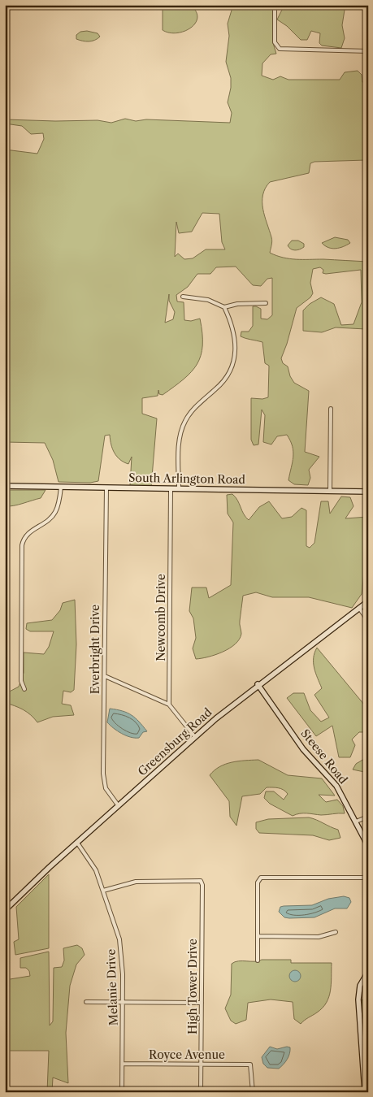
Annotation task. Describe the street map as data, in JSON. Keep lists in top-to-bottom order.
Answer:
{
  "streets": {
    "street": [
      "South Arlington Road",
      "Newcomb Drive",
      "Everbright Drive",
      "Greensburg Road",
      "Steese Road",
      "High Tower Drive",
      "Melanie Drive",
      "Royce Avenue"
    ]
  },
  "crossings": [
    ["South Arlington Road", "Newcomb Drive"],
    ["South Arlington Road", "Everbright Drive"],
    ["Everbright Drive", "Greensburg Road"],
    ["Greensburg Road", "Steese Road"],
    ["Greensburg Road", "Melanie Drive"],
    ["High Tower Drive", "Melanie Drive"],
    ["High Tower Drive", "Royce Avenue"],
    ["Melanie Drive", "Royce Avenue"]
  ]
}
